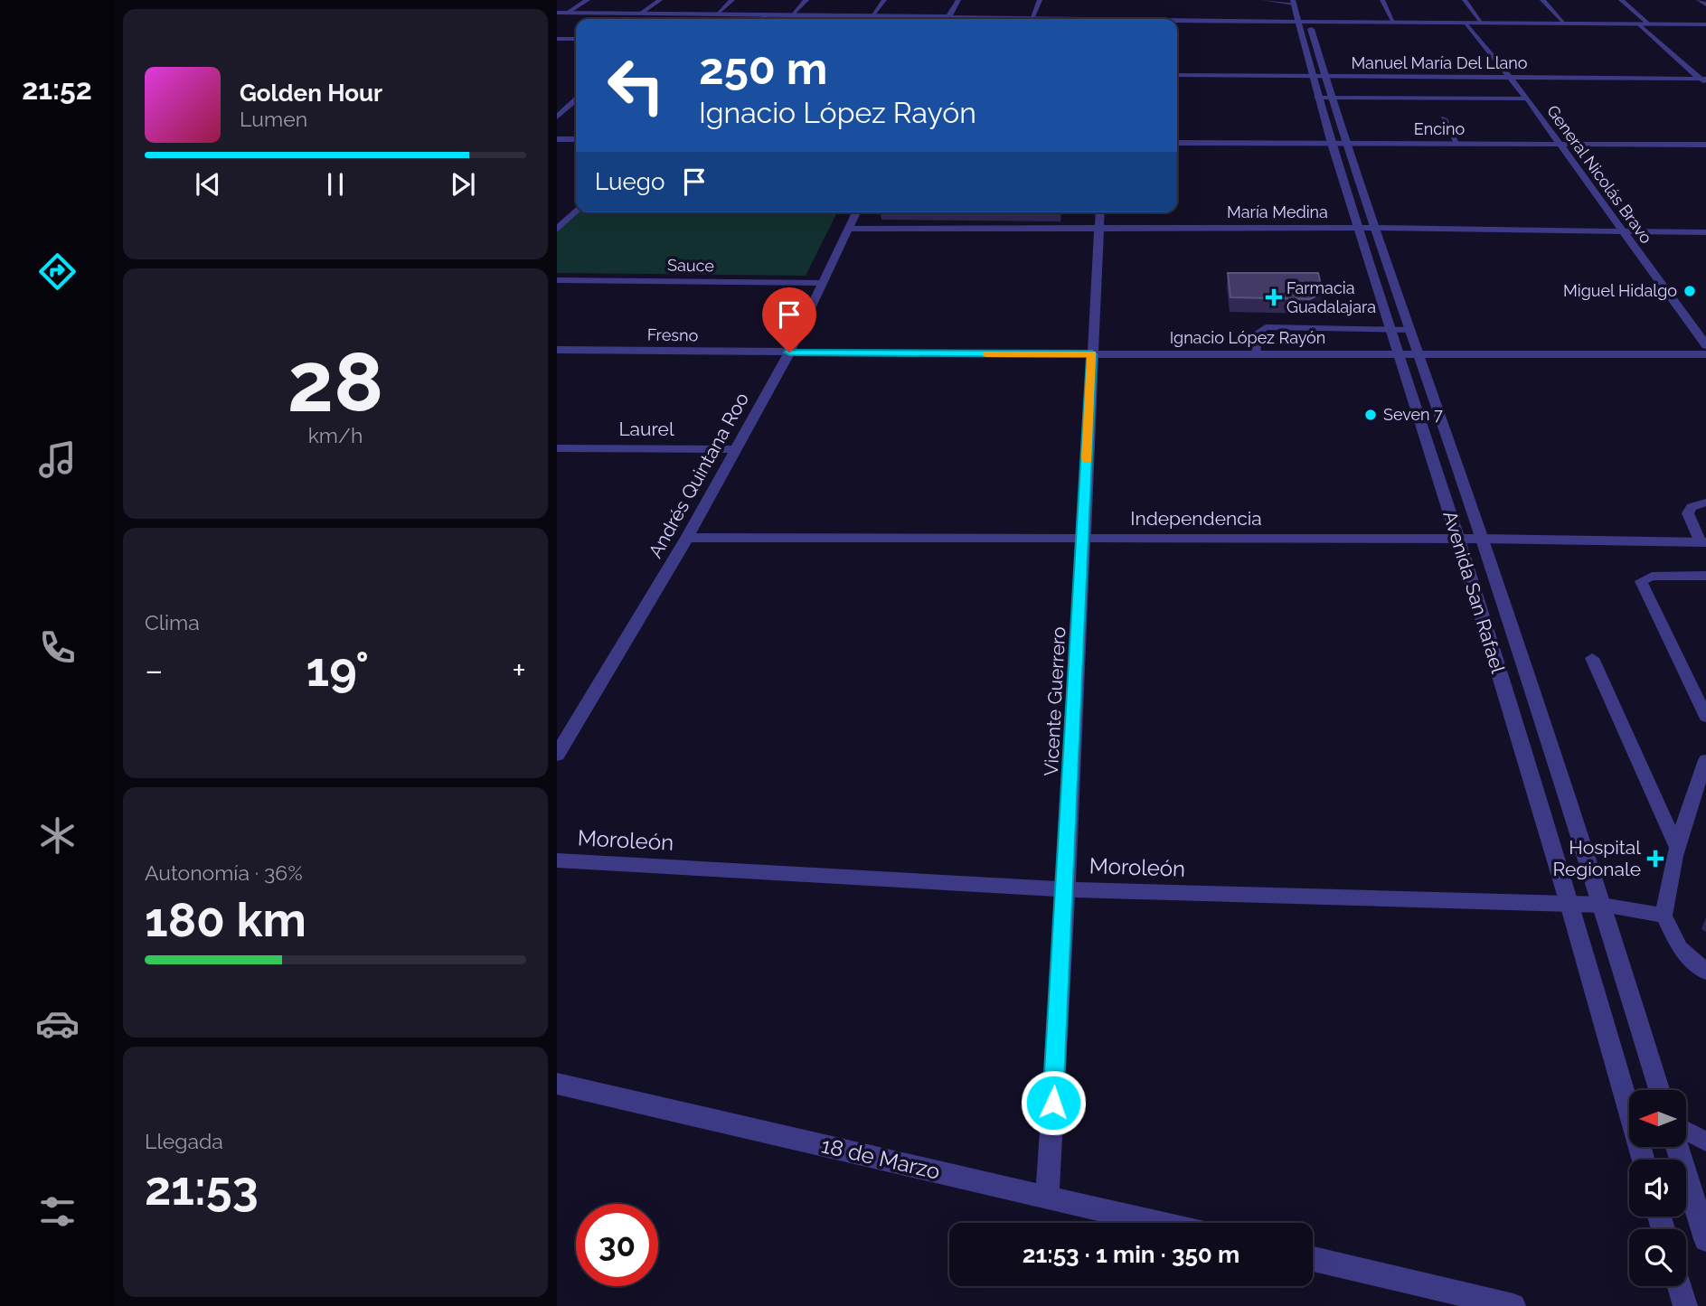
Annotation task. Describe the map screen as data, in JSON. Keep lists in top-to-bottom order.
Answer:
{
  "streets": {
    "street": [
      "Manuel María Del Llano",
      "Encino",
      "General Nicolás Bravo",
      "María Medina",
      "Sauce",
      "Fresno",
      "Ignacio López Rayón",
      "Laurel",
      "Andrés Quintana Roo",
      "Independencia",
      "Avenida San Rafael",
      "Vicente Guerrero",
      "Moroleón",
      "18 de Marzo"
    ]
  },
  "crossings": [
    ["Manuel María Del Llano", "General Nicolás Bravo"],
    ["Manuel María Del Llano", "Avenida San Rafael"],
    ["Encino", "General Nicolás Bravo"],
    ["Encino", "Avenida San Rafael"],
    ["General Nicolás Bravo", "María Medina"],
    ["María Medina", "Andrés Quintana Roo"],
    ["María Medina", "Avenida San Rafael"],
    ["María Medina", "Vicente Guerrero"],
    ["Sauce", "Andrés Quintana Roo"],
    ["Fresno", "Ignacio López Rayón"],
    ["Fresno", "Andrés Quintana Roo"],
    ["Ignacio López Rayón", "Andrés Quintana Roo"],
    ["Ignacio López Rayón", "Avenida San Rafael"],
    ["Ignacio López Rayón", "Vicente Guerrero"],
    ["Laurel", "Andrés Quintana Roo"],
    ["Andrés Quintana Roo", "Independencia"],
    ["Independencia", "Avenida San Rafael"],
    ["Independencia", "Vicente Guerrero"],
    ["Avenida San Rafael", "Moroleón"],
    ["Vicente Guerrero", "Moroleón"],
    ["Vicente Guerrero", "18 de Marzo"]
  ],
  "places": {
    "other": ["Miguel Hidalgo", "Seven 7"],
    "health": ["Farmacia Guadalajara", "Hospital Regionale"]
  },
  "north": "left",
  "page": {
    "tabs": "21:52",
    "turn": ["250 m", "Ignacio López Rayón"],
    "song": ["Golden Hour", "Lumen"],
    "then": "Luego",
    "tile": [
      ["28", "km/h"],
      "Clima",
      ["Autonomía · 36%", "180 km"],
      ["Llegada", "21:53"]
    ],
    "heat": ["−", "19°", "+"],
    "limit": "30",
    "trip": "21:53 · 1 min · 350 m"
  }
}
